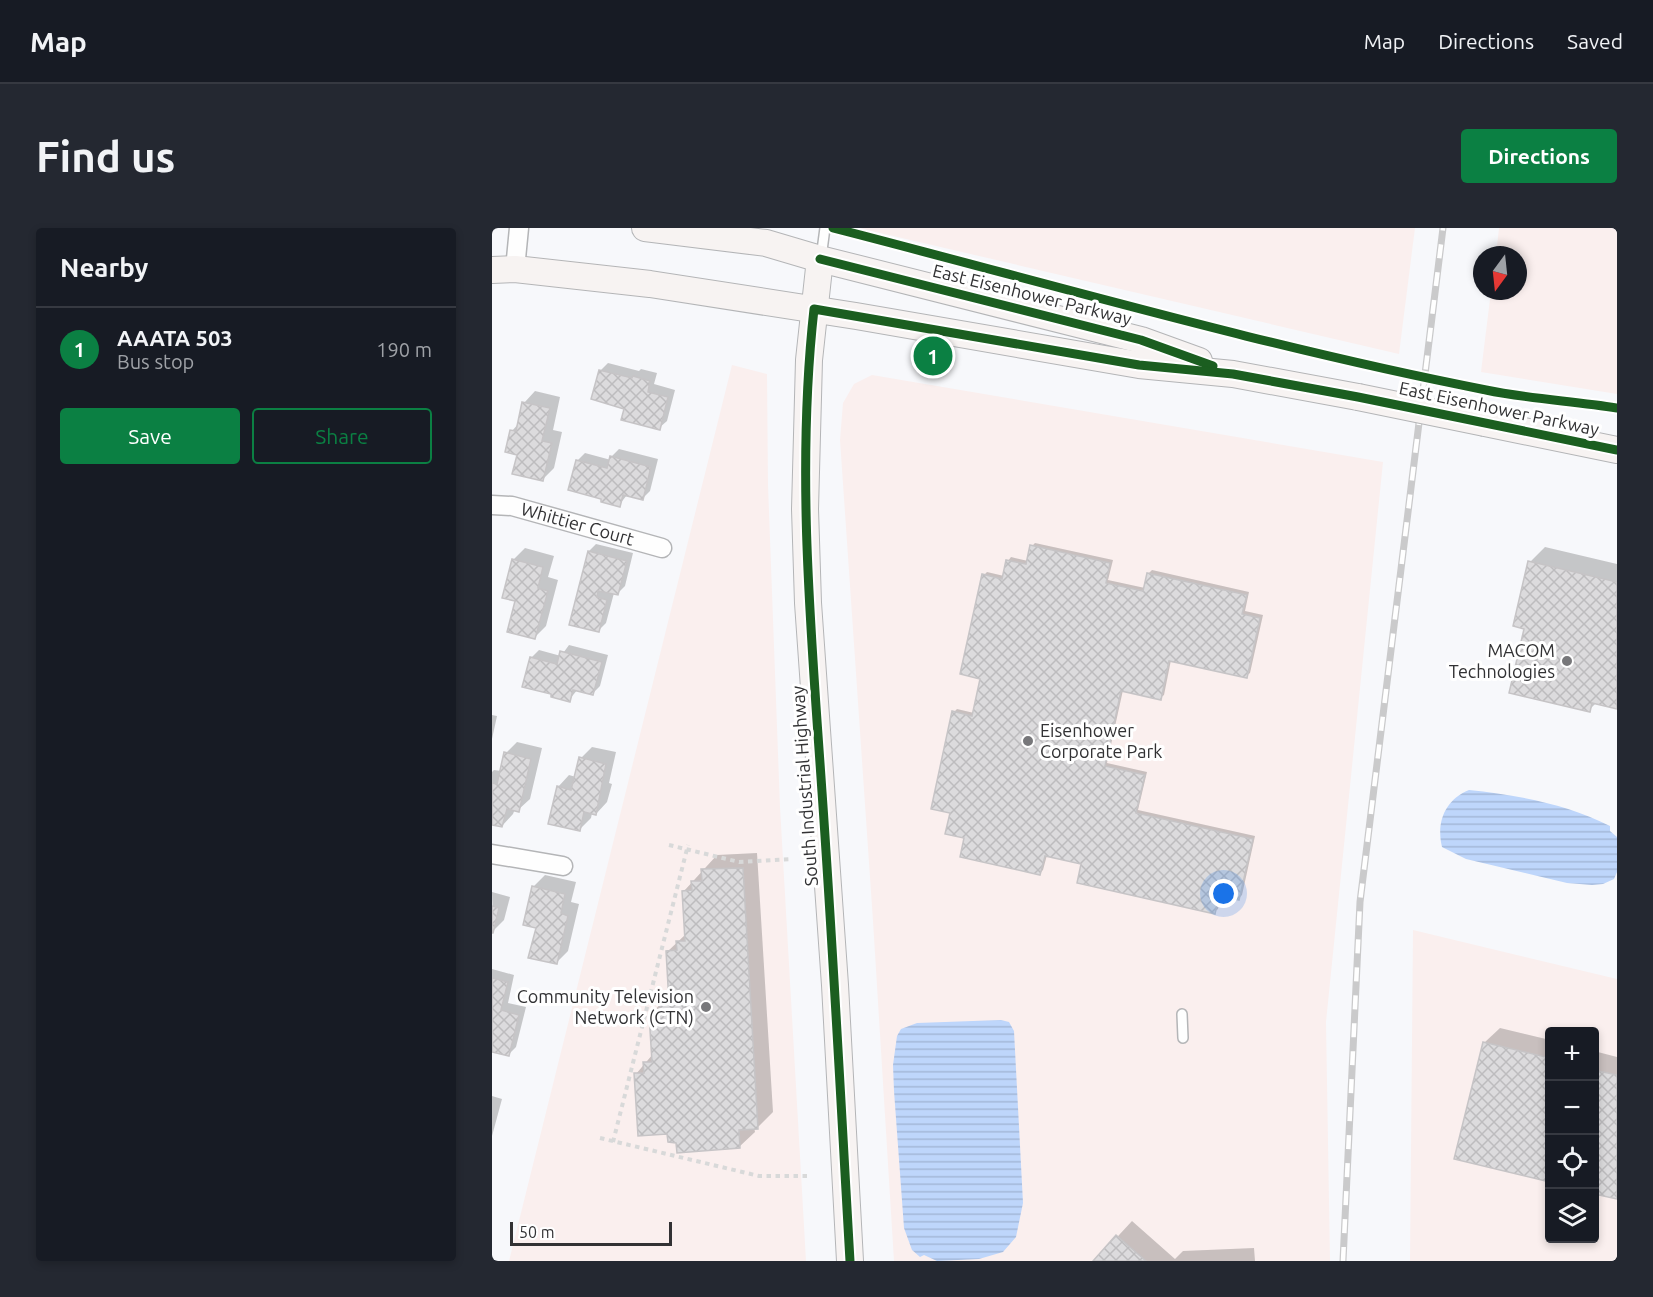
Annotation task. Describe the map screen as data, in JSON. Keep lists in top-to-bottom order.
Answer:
{
  "streets": {
    "main road": ["East Eisenhower Parkway", "South Industrial Highway"],
    "street": ["Whittier Court"]
  },
  "crossings": [
    ["East Eisenhower Parkway", "South Industrial Highway"]
  ],
  "places": ["MACOM Technologies", "Eisenhower Corporate Park", "Community Television Network (CTN)"],
  "scale_bar": "50 m",
  "north": "bottom",
  "page": {
    "header": "Map",
    "nav": ["Map", "Directions", "Saved"],
    "buttons": [
      "Directions",
      ["Save", "Share"]
    ],
    "title": "Find us",
    "heading": "Nearby",
    "list": [
      {
        "mark": "1",
        "name": "AAATA 503",
        "note": "Bus stop",
        "value": "190 m"
      }
    ],
    "pins": "1",
    "map_buttons": ["+", "−"],
    "scale": "50 m"
  }
}
